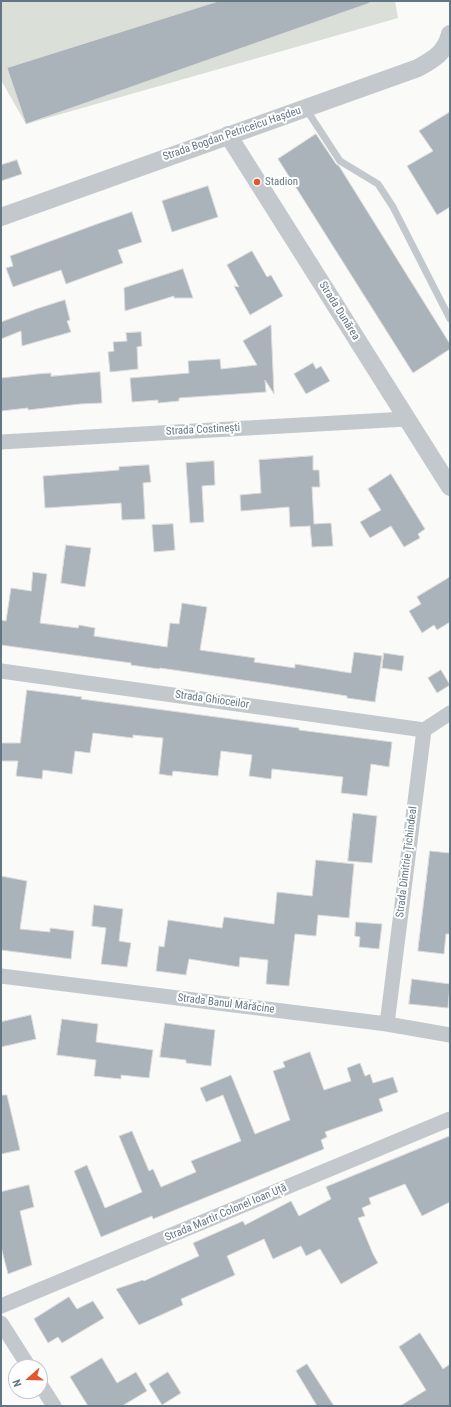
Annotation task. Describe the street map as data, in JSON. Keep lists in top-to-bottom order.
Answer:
{
  "streets": {
    "street": [
      "Strada Bogdan Petriceicu Hașdeu",
      "Strada Dunărea",
      "Strada Costinești",
      "Strada Ghioceilor",
      "Strada Dimitrie Țichindeal",
      "Strada Banul Mărăcine",
      "Strada Martir Colonel Ioan Uță"
    ]
  },
  "crossings": [
    ["Strada Bogdan Petriceicu Hașdeu", "Strada Dunărea"],
    ["Strada Dunărea", "Strada Costinești"],
    ["Strada Ghioceilor", "Strada Dimitrie Țichindeal"],
    ["Strada Dimitrie Țichindeal", "Strada Banul Mărăcine"]
  ],
  "places": ["Stadion"],
  "north": "left"
}
